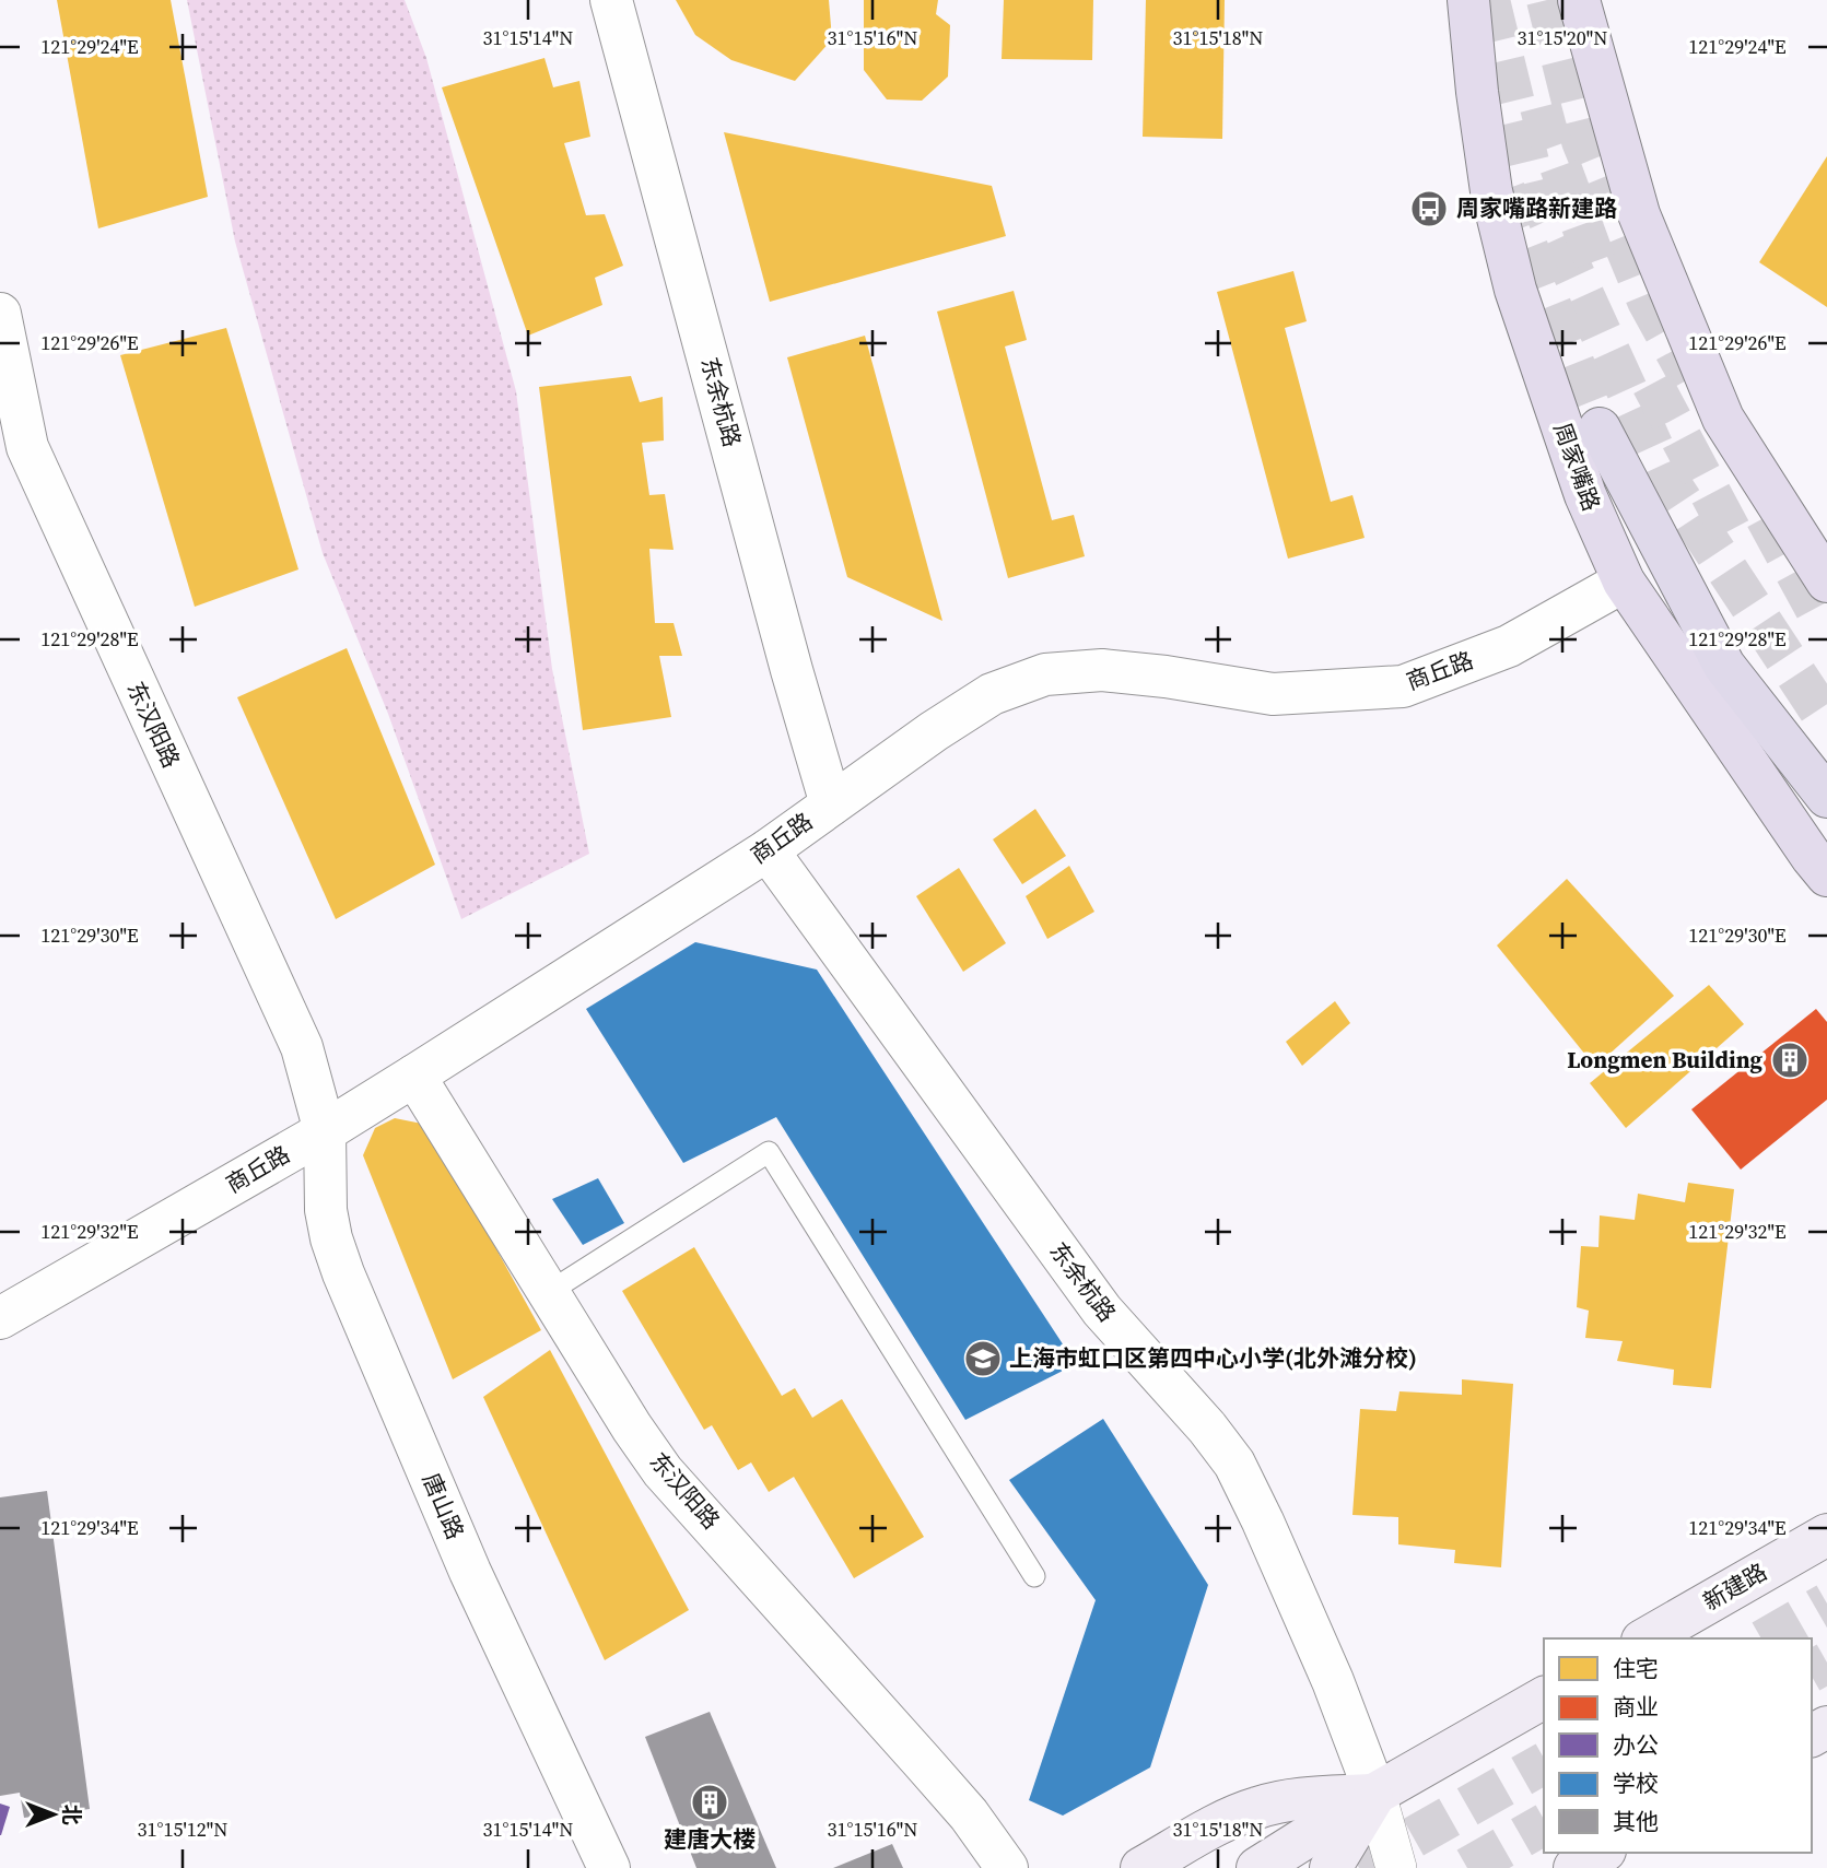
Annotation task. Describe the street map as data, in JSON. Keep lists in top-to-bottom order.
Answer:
{
  "streets": {
    "main road": ["周家嘴路", "新建路"],
    "street": [
      "东余杭路",
      "商丘路",
      "东汉阳路",
      "唐山路"
    ]
  },
  "crossings": [
    ["东余杭路", "商丘路"],
    ["周家嘴路", "商丘路"],
    ["商丘路", "东汉阳路"],
    ["商丘路", "唐山路"],
    ["东汉阳路", "唐山路"]
  ],
  "places": {
    "bus stop": ["周家嘴路新建路"],
    "building": ["Longmen Building", "建唐大楼"],
    "school or university": ["上海市虹口区第四中心小学(北外滩分校)"]
  },
  "legend": [
    "住宅",
    "商业",
    "办公",
    "学校",
    "其他"
  ],
  "north": "right",
  "coordinates": [
    "31°15'14\"N",
    "31°15'16\"N",
    "31°15'18\"N",
    "31°15'20\"N",
    "121°29'24\"E",
    "121°29'26\"E",
    "121°29'28\"E",
    "121°29'30\"E",
    "121°29'32\"E",
    "121°29'34\"E",
    "31°15'12\"N"
  ]
}
